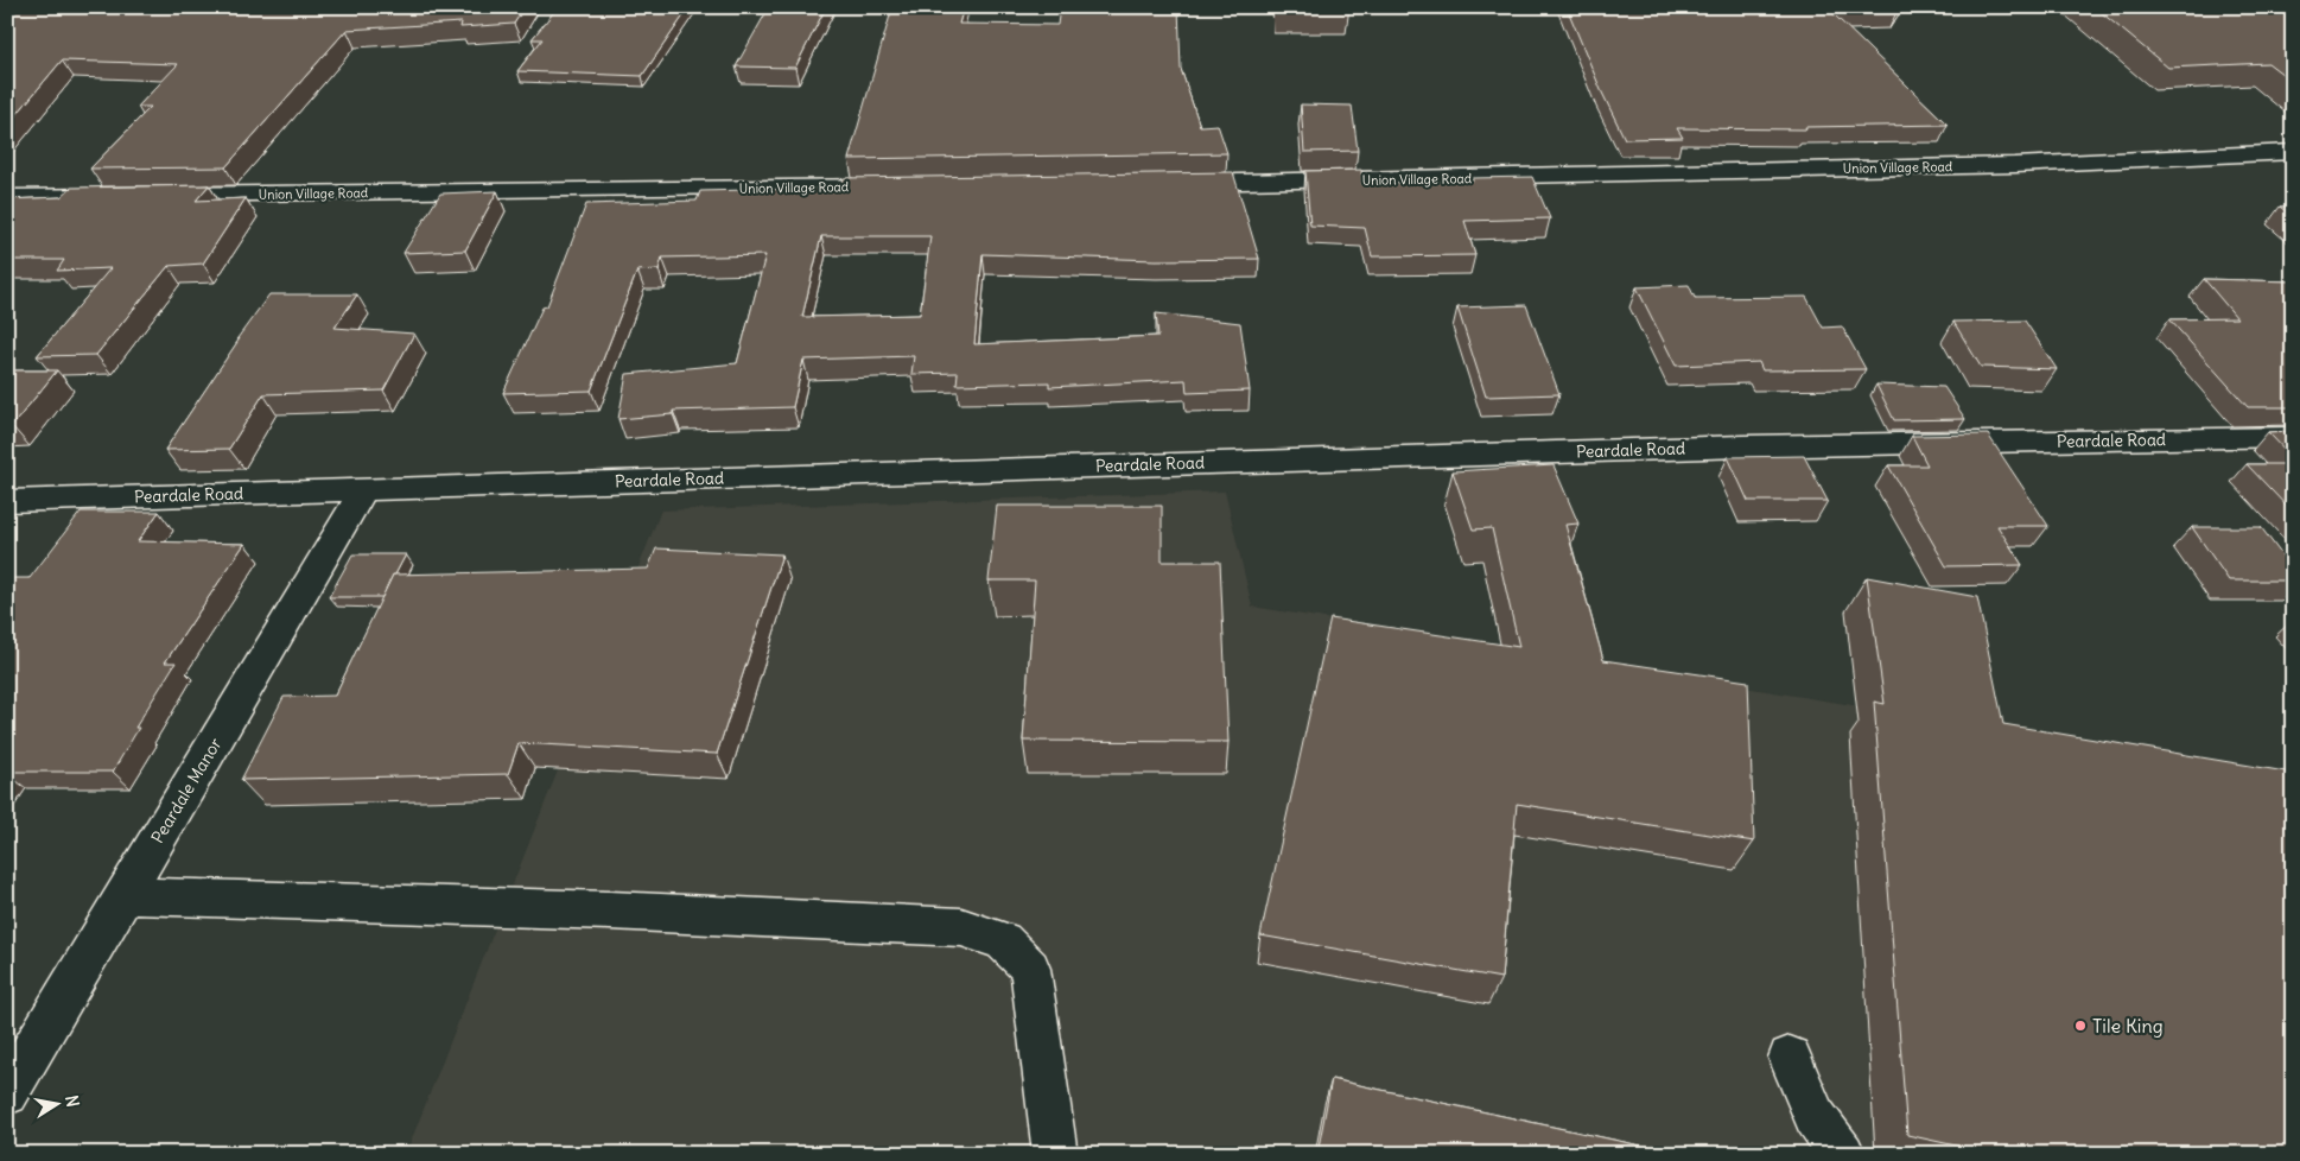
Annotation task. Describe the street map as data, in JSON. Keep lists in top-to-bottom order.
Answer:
{
  "streets": {
    "street": ["Union Village Road", "Peardale Road", "Peardale Manor"]
  },
  "crossings": [
    ["Peardale Road", "Peardale Manor"]
  ],
  "places": ["Tile King"],
  "north": "right"
}
